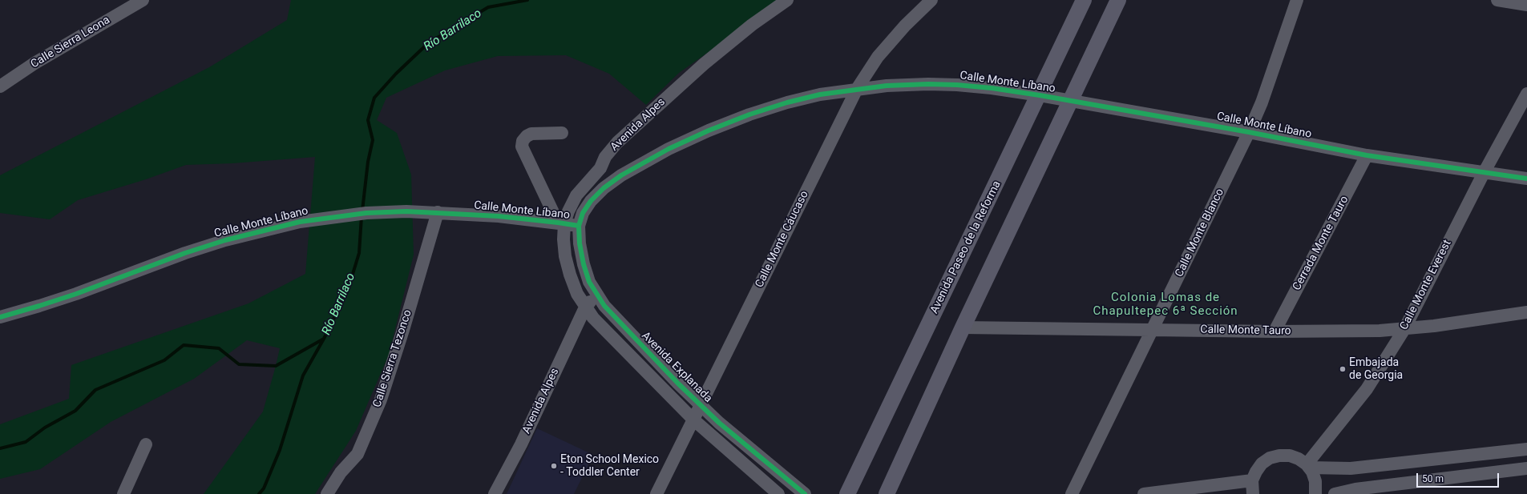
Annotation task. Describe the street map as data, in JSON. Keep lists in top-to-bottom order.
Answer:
{
  "streets": {
    "main road": ["Avenida Paseo de la Reforma"],
    "street": [
      "Calle Sierra Leona",
      "Calle Monte Líbano",
      "Avenida Alpes",
      "Calle Monte Blanco",
      "Calle Monte Cáucaso",
      "Cerrada Monte Tauro",
      "Calle Monte Everest",
      "Calle Monte Tauro",
      "Calle Sierra Tezonco",
      "Avenida Explanada"
    ]
  },
  "crossings": [
    ["Calle Monte Líbano", "Avenida Alpes"],
    ["Calle Monte Líbano", "Calle Monte Blanco"],
    ["Calle Monte Líbano", "Calle Monte Cáucaso"],
    ["Calle Monte Líbano", "Cerrada Monte Tauro"],
    ["Calle Monte Líbano", "Avenida Paseo de la Reforma"],
    ["Calle Monte Líbano", "Calle Monte Everest"],
    ["Calle Monte Líbano", "Calle Sierra Tezonco"],
    ["Calle Monte Líbano", "Avenida Explanada"],
    ["Avenida Alpes", "Avenida Explanada"],
    ["Calle Monte Blanco", "Calle Monte Tauro"],
    ["Calle Monte Cáucaso", "Avenida Explanada"],
    ["Cerrada Monte Tauro", "Calle Monte Tauro"],
    ["Calle Monte Everest", "Calle Monte Tauro"]
  ],
  "districts": ["Colonia Lomas de Chapultepec 6ª Sección"],
  "water": ["Río Barrilaco"],
  "places": ["Embajada de Georgia", "Eton School Mexico - Toddler Center"],
  "scale_bar": "50 m"
}
